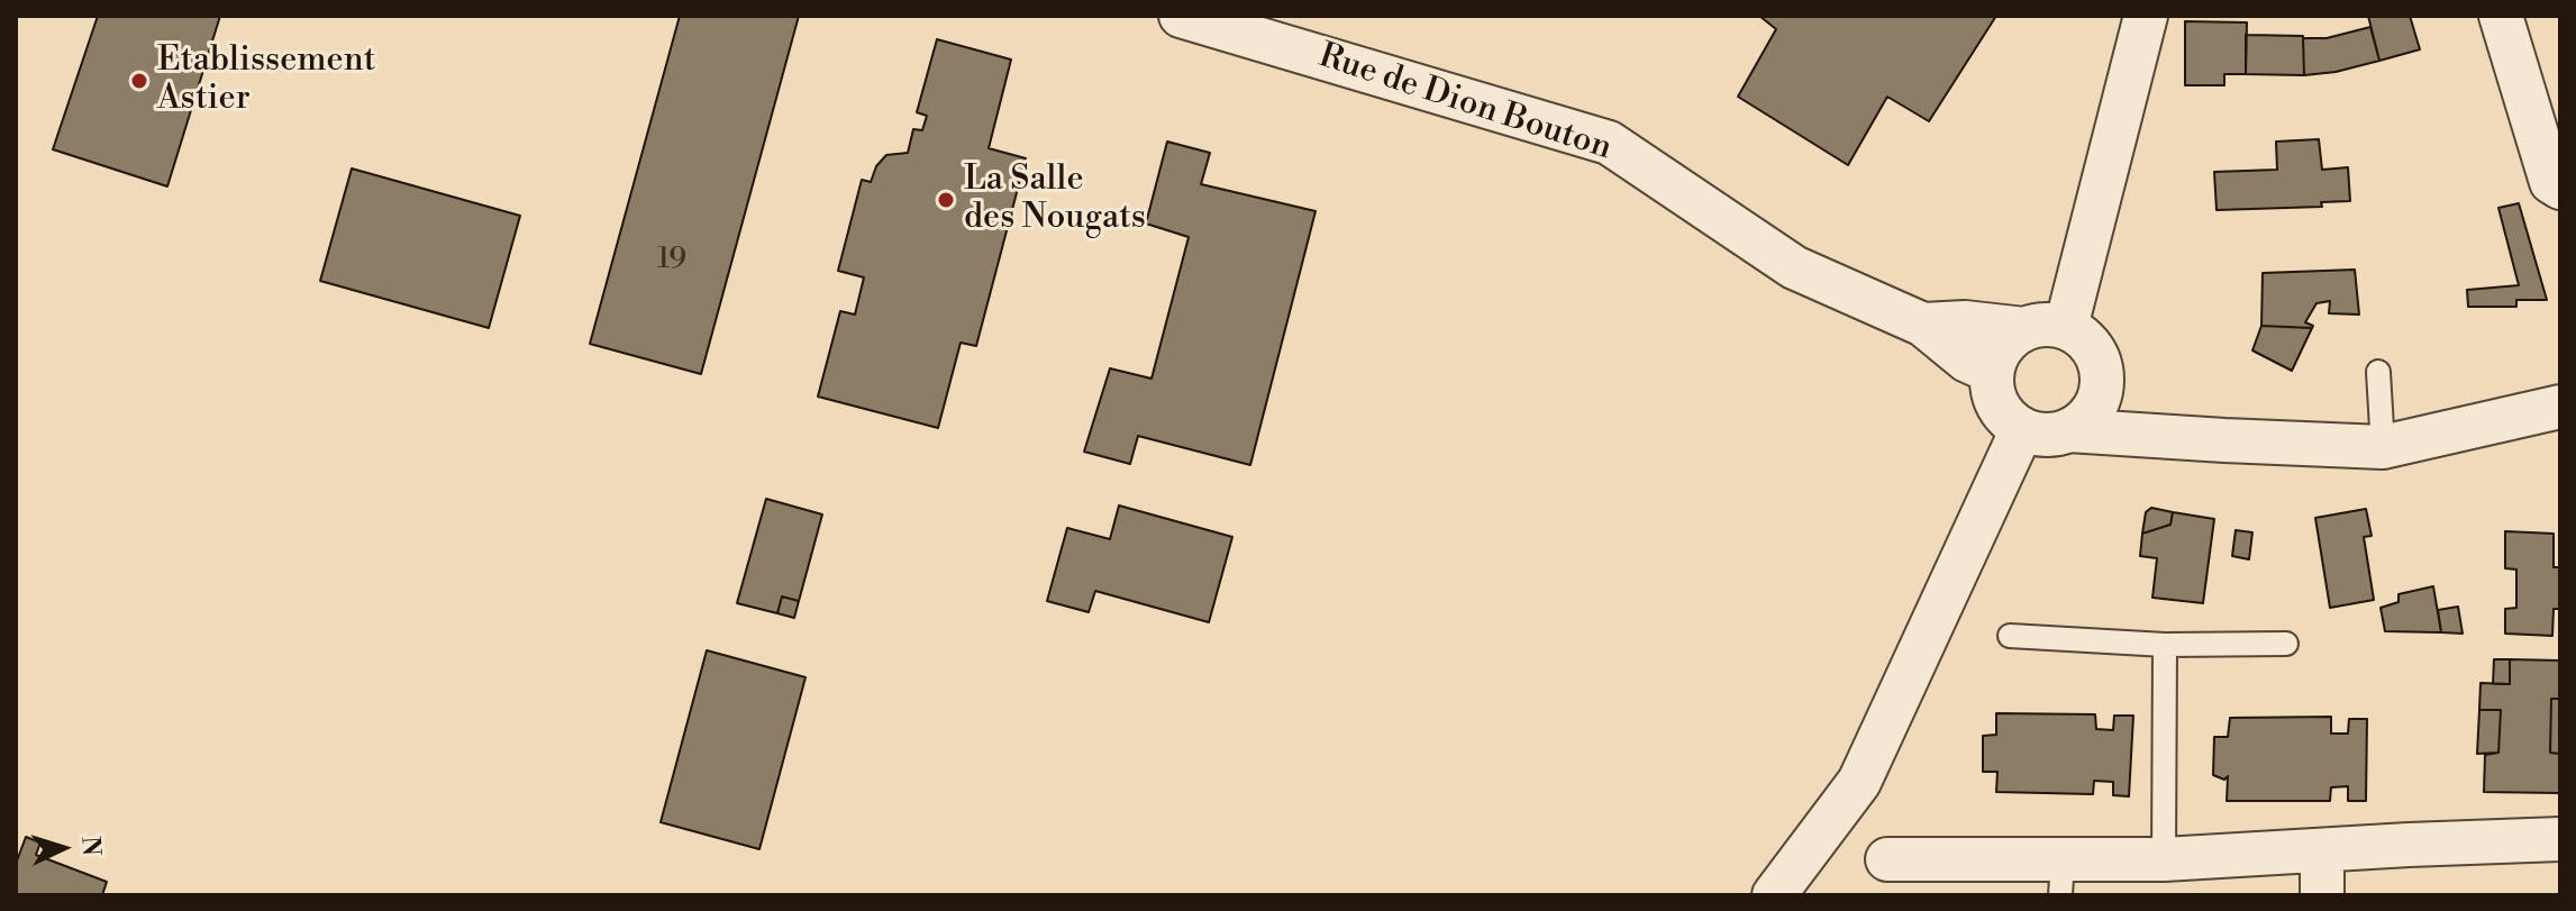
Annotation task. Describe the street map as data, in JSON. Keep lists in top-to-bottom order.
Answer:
{
  "streets": {
    "street": ["Rue de Dion Bouton"]
  },
  "places": ["Etablissement Astier", "La Salle des Nougats"],
  "house_numbers": ["19"],
  "north": "right"
}
